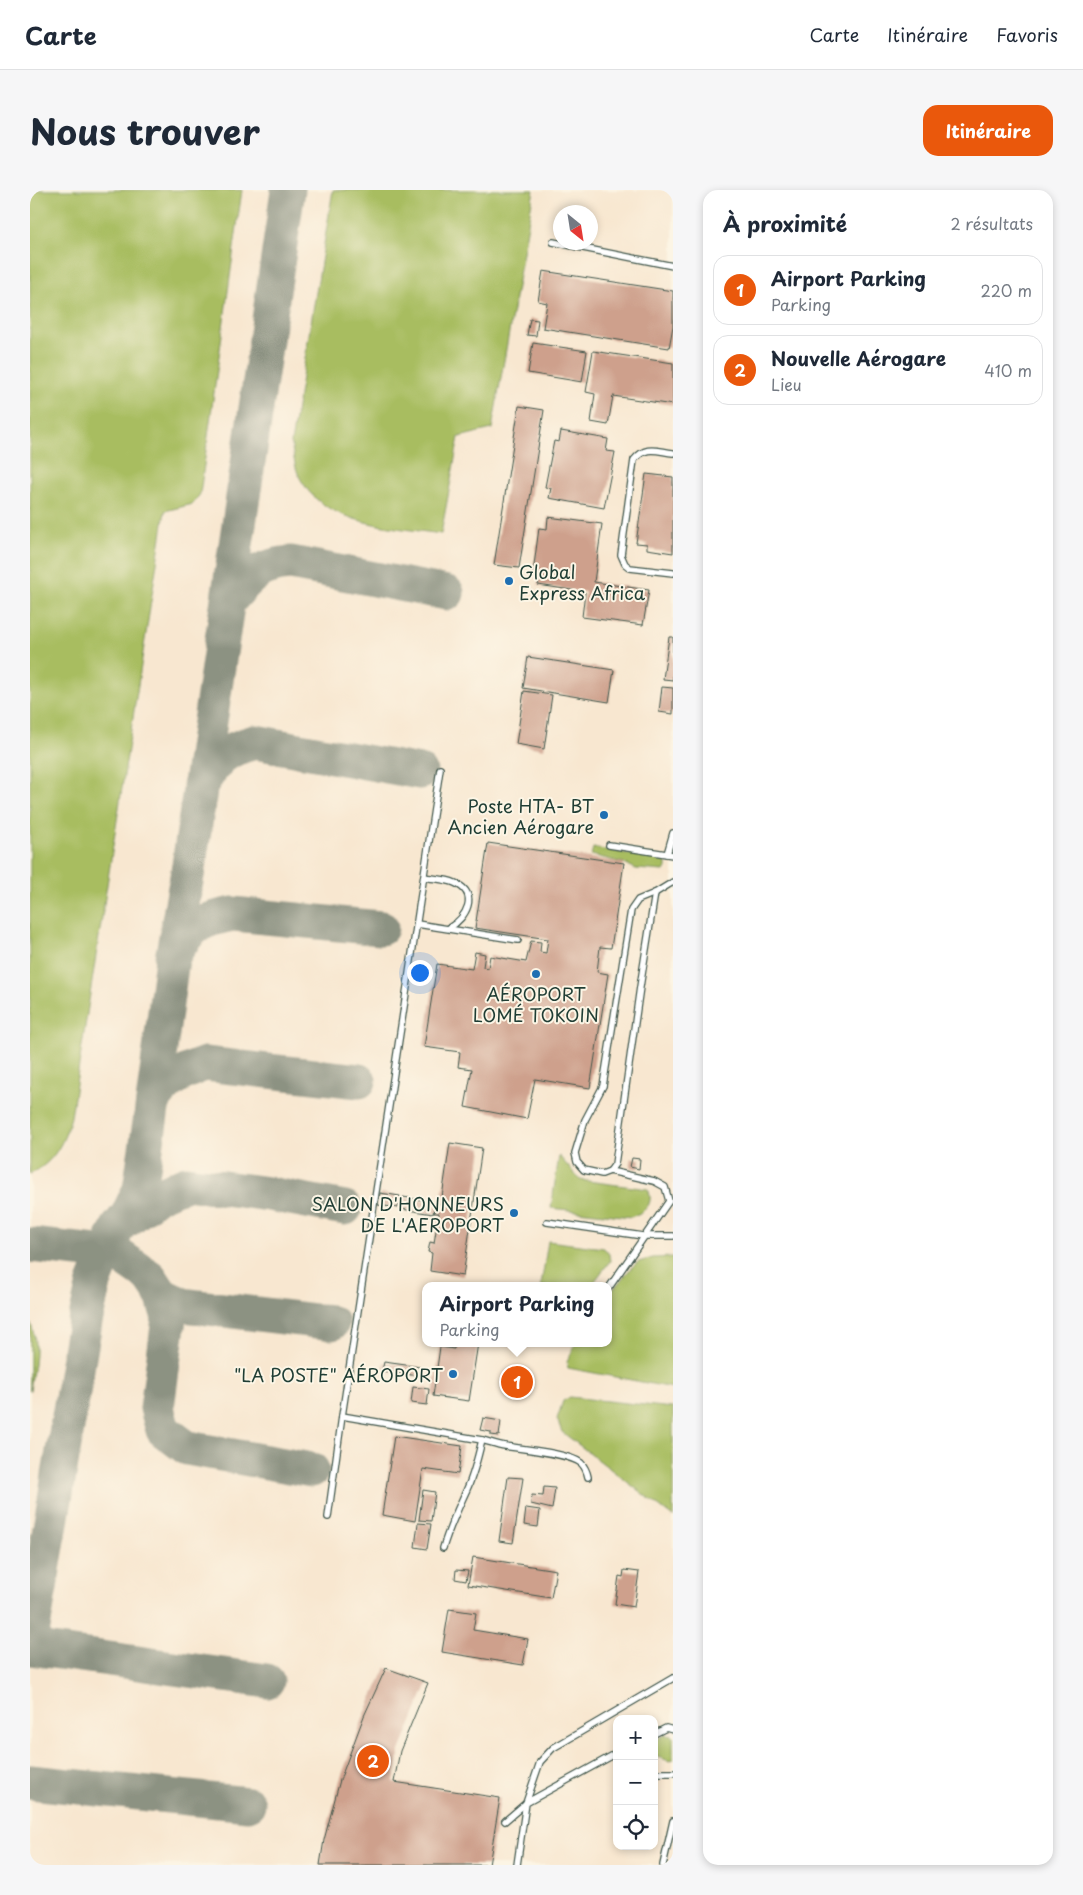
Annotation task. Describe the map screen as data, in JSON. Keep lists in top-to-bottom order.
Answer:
{
  "places": [
    "Global Express Africa",
    "Poste HTA- BT Ancien Aérogare",
    "AÉROPORT LOMÉ TOKOIN",
    "SALON D'HONNEURS DE L'AEROPORT",
    "\"LA POSTE\" AÉROPORT"
  ],
  "north": "bottom right",
  "page": {
    "header": "Carte",
    "nav": ["Carte", "Itinéraire", "Favoris"],
    "title": "Nous trouver",
    "buttons": "Itinéraire",
    "heading": ["À proximité", "2 résultats"],
    "list": [
      {
        "mark": "1",
        "name": "Airport Parking",
        "note": "Parking",
        "value": "220 m"
      },
      {
        "mark": "2",
        "name": "Nouvelle Aérogare",
        "note": "Lieu",
        "value": "410 m"
      }
    ],
    "popup": ["Airport Parking", "Parking"],
    "pins": ["1", "2"],
    "map_buttons": ["+", "−"]
  }
}
